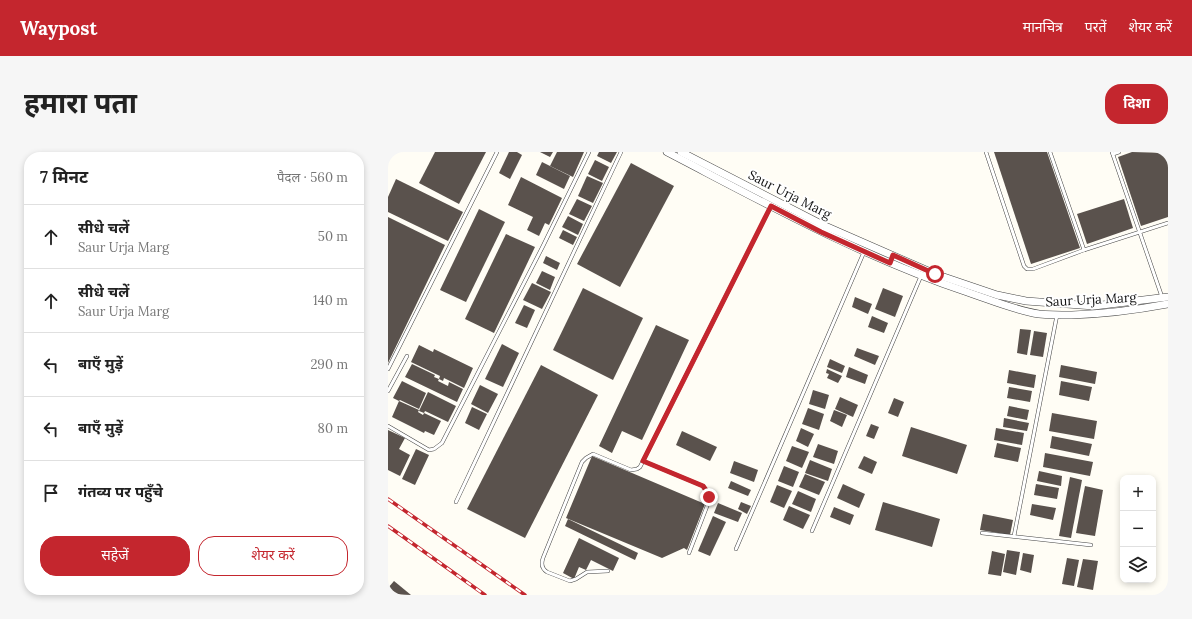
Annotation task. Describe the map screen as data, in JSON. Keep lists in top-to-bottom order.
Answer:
{
  "streets": {
    "street": ["Saur Urja Marg"]
  },
  "page": {
    "header": "Waypost",
    "nav": ["मानचित्र", "परतें", "शेयर करें"],
    "buttons": [
      "दिशा",
      ["सहेजें", "शेयर करें"]
    ],
    "title": "हमारा पता",
    "heading": ["7 मिनट", "पैदल · 560 m"],
    "list": [
      ["सीधे चलें", "Saur Urja Marg", "50 m"],
      ["सीधे चलें", "Saur Urja Marg", "140 m"],
      ["बाएँ मुड़ें", "290 m"],
      ["बाएँ मुड़ें", "80 m"],
      "गंतव्य पर पहुँचे"
    ],
    "map_buttons": ["+", "−"]
  }
}
